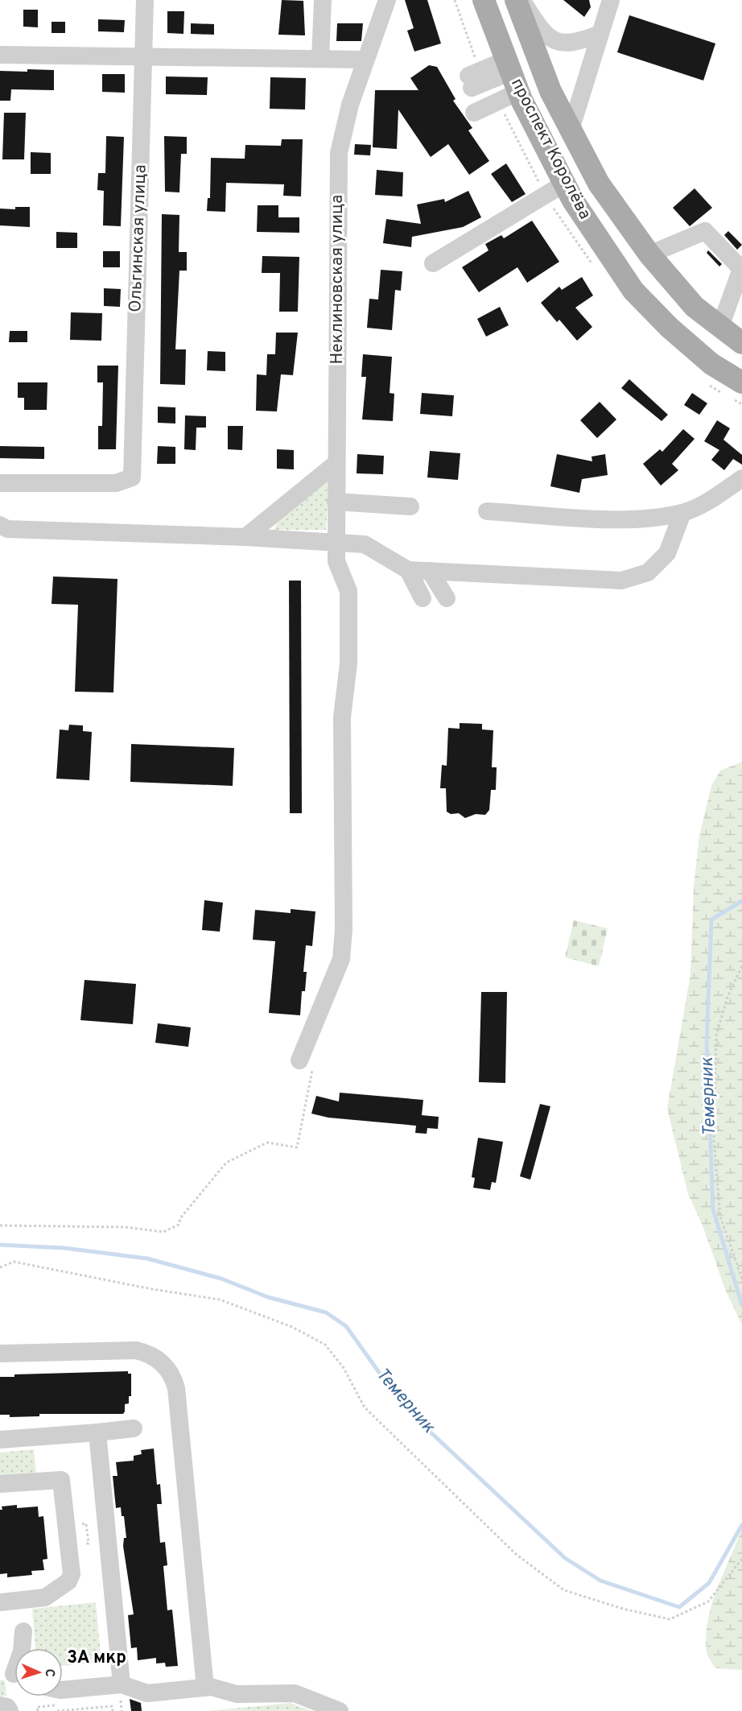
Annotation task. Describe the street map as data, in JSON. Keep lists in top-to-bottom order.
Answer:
{
  "streets": {
    "main road": ["проспект Королёва"],
    "street": ["Ольгинская улица", "Неклиновская улица"]
  },
  "districts": ["3А мкр"],
  "water": ["Темерник"],
  "north": "right"
}
